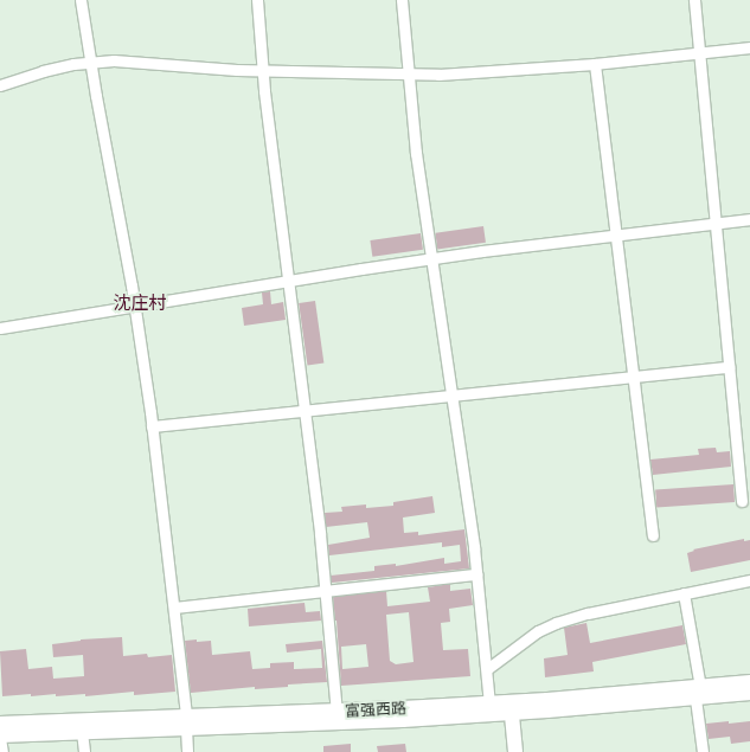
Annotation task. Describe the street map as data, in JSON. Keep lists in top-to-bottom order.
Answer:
{
  "streets": {
    "main road": ["富强西路"]
  },
  "districts": ["沈庄村"]
}
